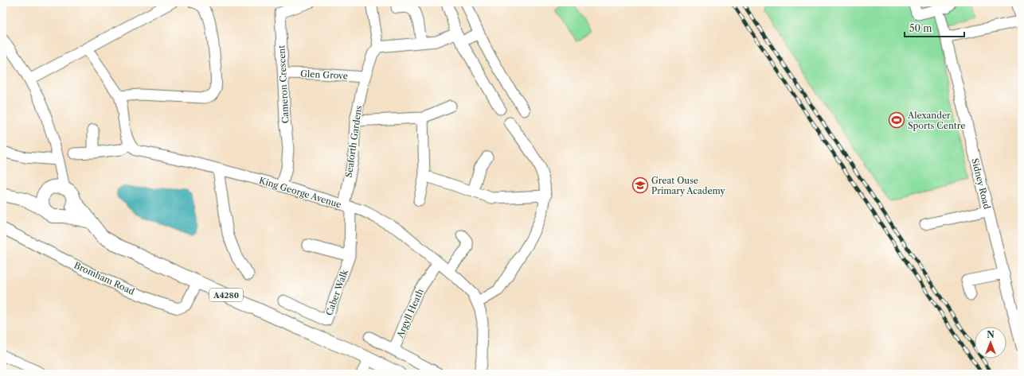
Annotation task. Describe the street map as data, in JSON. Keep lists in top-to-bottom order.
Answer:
{
  "streets": {
    "main road": ["A4280"],
    "street": [
      "Glen Grove",
      "Cameron Crescent",
      "Seaforth Gardens",
      "Sidney Road",
      "King George Avenue",
      "Bromham Road",
      "Caber Walk",
      "Argyll Heath"
    ]
  },
  "crossings": [
    ["Glen Grove", "Cameron Crescent"],
    ["Glen Grove", "Seaforth Gardens"],
    ["Cameron Crescent", "King George Avenue"],
    ["Seaforth Gardens", "King George Avenue"],
    ["Seaforth Gardens", "Caber Walk"],
    ["King George Avenue", "Caber Walk"],
    ["King George Avenue", "Argyll Heath"],
    ["Bromham Road", "A4280"]
  ],
  "places": {
    "sports": ["Alexander Sports Centre"],
    "school or university": ["Great Ouse Primary Academy"]
  },
  "scale_bar": "50 m",
  "north": "top"
}
